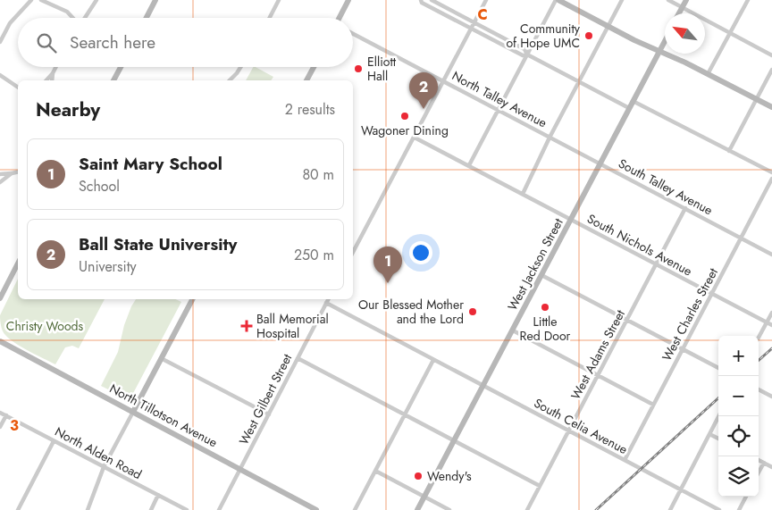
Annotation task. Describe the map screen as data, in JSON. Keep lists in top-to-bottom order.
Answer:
{
  "streets": {
    "main road": ["West Jackson Street", "North Tillotson Avenue"],
    "street": [
      "North Talley Avenue",
      "South Talley Avenue",
      "South Nichols Avenue",
      "West Charles Street",
      "West Adams Street",
      "West Gilbert Street",
      "South Celia Avenue",
      "North Alden Road"
    ]
  },
  "crossings": [
    ["North Talley Avenue", "South Talley Avenue"],
    ["South Talley Avenue", "West Jackson Street"],
    ["South Talley Avenue", "West Charles Street"],
    ["South Talley Avenue", "West Adams Street"],
    ["South Nichols Avenue", "West Jackson Street"],
    ["South Nichols Avenue", "West Charles Street"],
    ["South Nichols Avenue", "West Adams Street"],
    ["West Jackson Street", "South Celia Avenue"],
    ["West Charles Street", "South Celia Avenue"],
    ["West Adams Street", "South Celia Avenue"],
    ["West Gilbert Street", "North Tillotson Avenue"],
    ["West Gilbert Street", "South Celia Avenue"]
  ],
  "parks": ["Christy Woods"],
  "places": {
    "other": [
      "Community of Hope UMC",
      "Elliott Hall",
      "Wagoner Dining",
      "Little Red Door",
      "Our Blessed Mother and the Lord",
      "Wendy's"
    ],
    "health": ["Ball Memorial Hospital"]
  },
  "north": "top left",
  "page": {
    "search": "Search here",
    "pins": ["2", "1"],
    "heading": ["Nearby", "2 results"],
    "list": [
      {
        "mark": "1",
        "name": "Saint Mary School",
        "note": "School",
        "value": "80 m"
      },
      {
        "mark": "2",
        "name": "Ball State University",
        "note": "University",
        "value": "250 m"
      }
    ],
    "map_buttons": ["+", "−"]
  },
  "grid": {
    "columns": ["C"],
    "rows": ["3"]
  }
}
